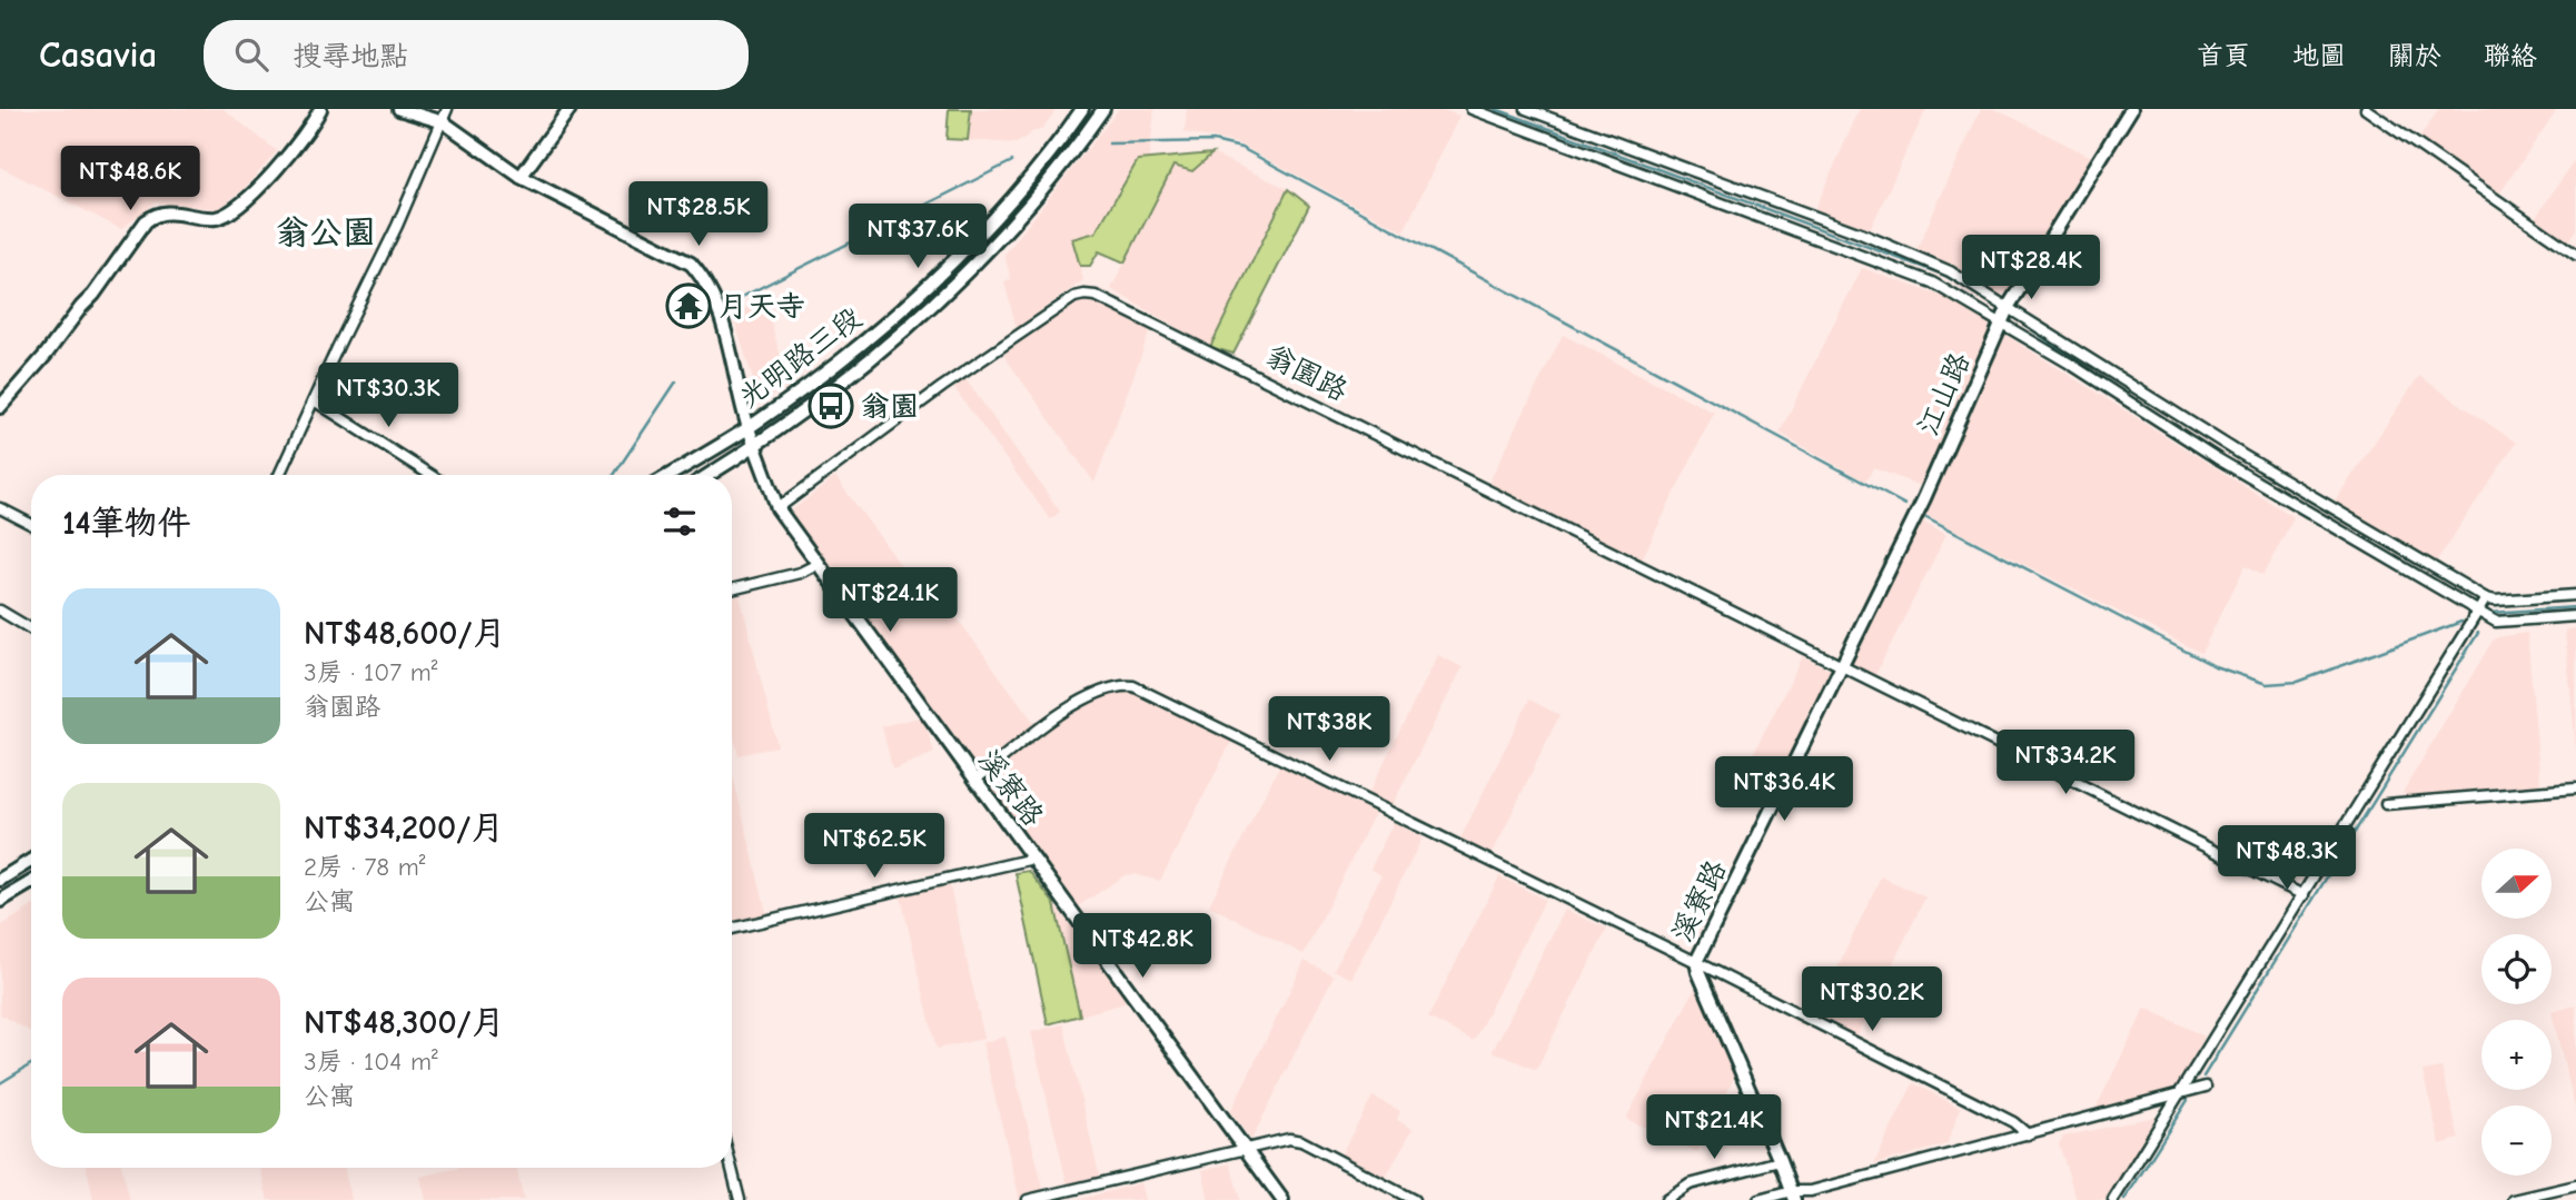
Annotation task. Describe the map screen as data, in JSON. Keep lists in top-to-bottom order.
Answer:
{
  "streets": {
    "street": [
      "光明路三段",
      "翁園路",
      "江山路",
      "溪寮路"
    ]
  },
  "crossings": [
    ["光明路三段", "溪寮路"],
    ["翁園路", "江山路"],
    ["翁園路", "溪寮路"],
    ["江山路", "溪寮路"]
  ],
  "districts": ["翁公園"],
  "places": {
    "temple": ["月天寺"],
    "bus stop": ["翁園"]
  },
  "north": "right",
  "page": {
    "header": "Casavia",
    "search": "搜尋地點",
    "nav": [
      "首頁",
      "地圖",
      "關於",
      "聯絡"
    ],
    "price": [
      "NT$48.6K",
      "NT$28.5K",
      "NT$37.6K",
      "NT$28.4K",
      "NT$30.3K",
      "NT$24.1K",
      "NT$38K",
      "NT$34.2K",
      "NT$36.4K",
      "NT$62.5K",
      "NT$48.3K",
      "NT$42.8K",
      "NT$30.2K",
      "NT$21.4K"
    ],
    "heading": "14筆物件",
    "list": [
      {
        "name": "NT$48,600/月",
        "note": "3房 · 107 m² · 翁園路"
      },
      {
        "name": "NT$34,200/月",
        "note": "2房 · 78 m² · 公寓"
      },
      {
        "name": "NT$48,300/月",
        "note": "3房 · 104 m² · 公寓"
      }
    ],
    "map_buttons": ["+", "−"]
  }
}
